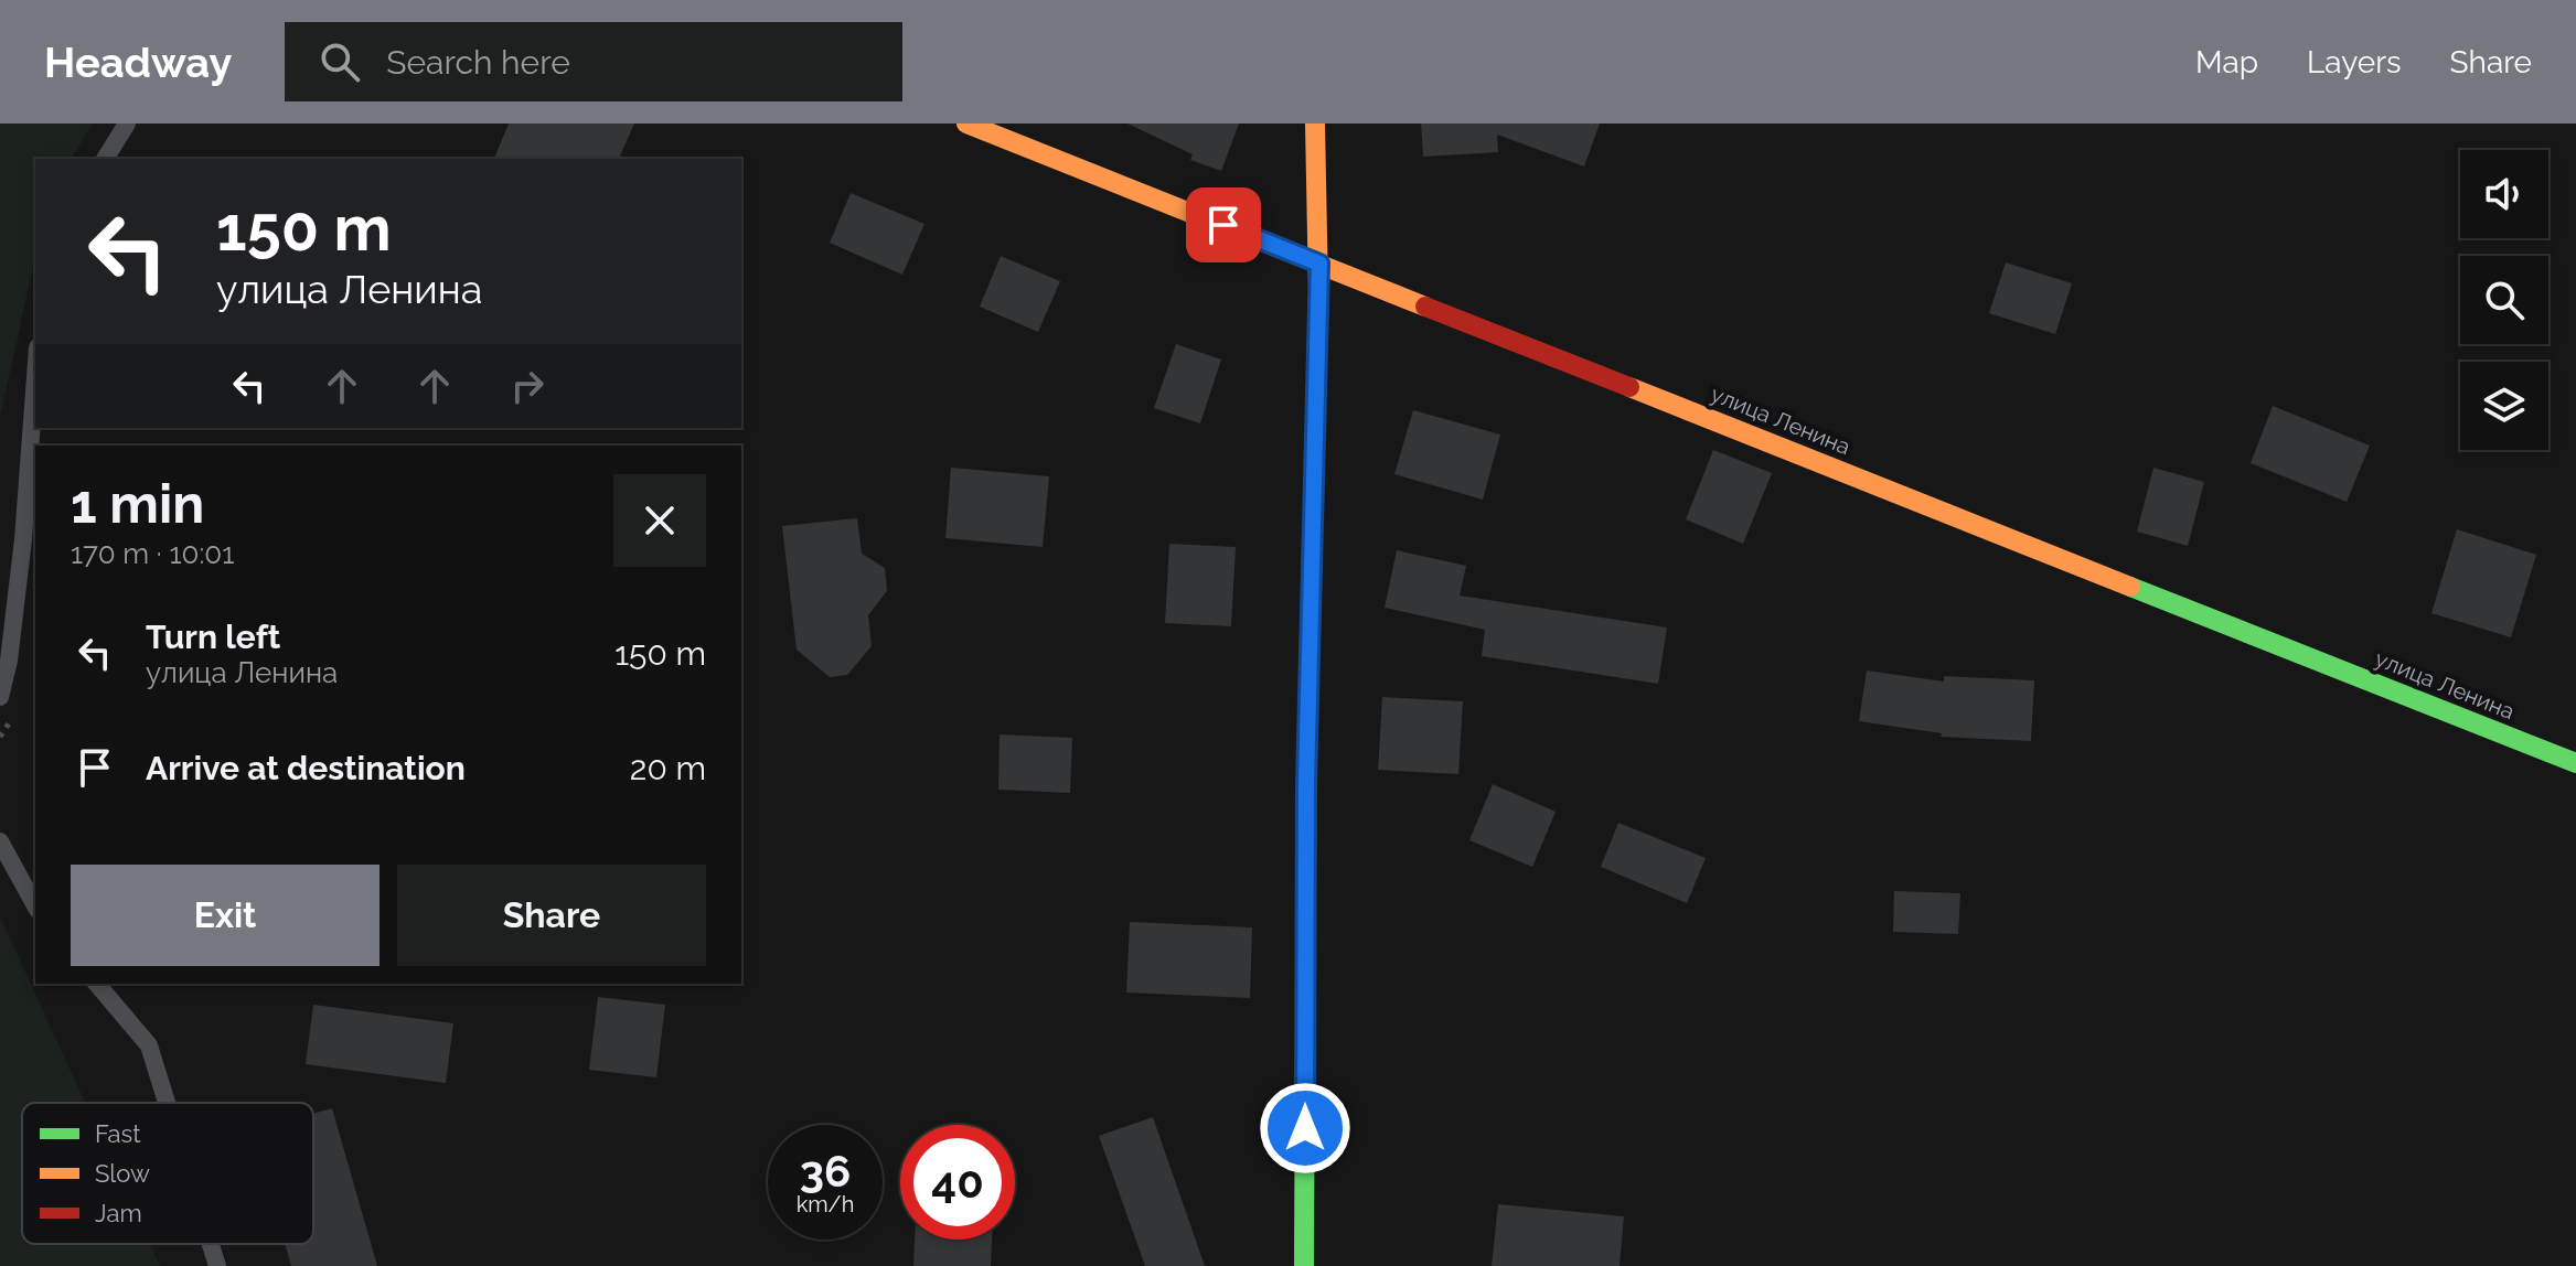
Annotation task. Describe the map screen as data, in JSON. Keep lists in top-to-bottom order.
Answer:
{
  "streets": {
    "street": ["улица Ленина"]
  },
  "legend": ["Fast", "Slow", "Jam"],
  "page": {
    "header": "Headway",
    "search": "Search here",
    "nav": ["Map", "Layers", "Share"],
    "turn": ["150 m", "улица Ленина"],
    "heading": ["1 min", "170 m · 10:01"],
    "list": [
      {
        "name": "Turn left",
        "note": "улица Ленина",
        "value": "150 m"
      },
      {
        "name": "Arrive at destination",
        "value": "20 m"
      }
    ],
    "buttons": ["Exit", "Share"],
    "speed": "36 km/h",
    "limit": "40"
  }
}
